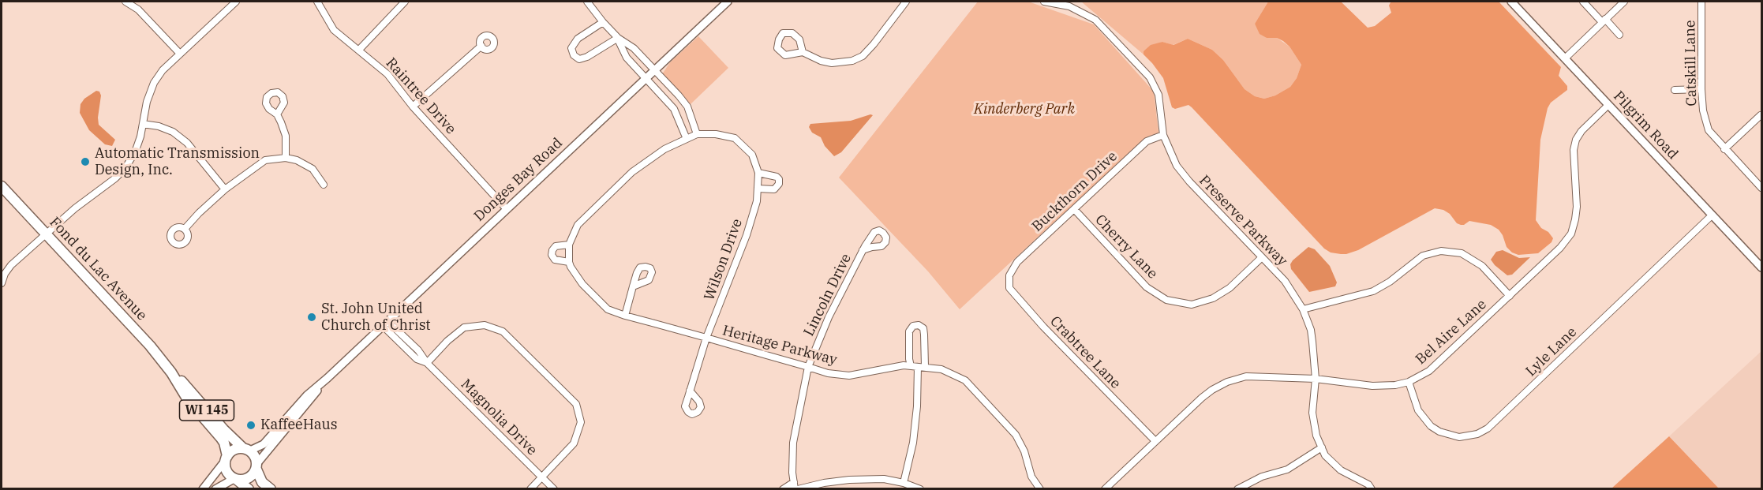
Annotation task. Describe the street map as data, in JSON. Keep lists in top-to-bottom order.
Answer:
{
  "streets": {
    "main road": ["Fond du Lac Avenue", "WI 145"],
    "street": [
      "Catskill Lane",
      "Raintree Drive",
      "Pilgrim Road",
      "Donges Bay Road",
      "Buckthorn Drive",
      "Preserve Parkway",
      "Cherry Lane",
      "Wilson Drive",
      "Lincoln Drive",
      "Bel Aire Lane",
      "Heritage Parkway",
      "Lyle Lane",
      "Crabtree Lane",
      "Magnolia Drive"
    ]
  },
  "crossings": [
    ["Raintree Drive", "Donges Bay Road"],
    ["Pilgrim Road", "Bel Aire Lane"],
    ["Pilgrim Road", "Lyle Lane"],
    ["Donges Bay Road", "Fond du Lac Avenue"],
    ["Donges Bay Road", "WI 145"],
    ["Donges Bay Road", "Magnolia Drive"],
    ["Buckthorn Drive", "Preserve Parkway"],
    ["Buckthorn Drive", "Cherry Lane"],
    ["Buckthorn Drive", "Crabtree Lane"],
    ["Preserve Parkway", "Cherry Lane"],
    ["Preserve Parkway", "Bel Aire Lane"],
    ["Wilson Drive", "Heritage Parkway"],
    ["Fond du Lac Avenue", "WI 145"],
    ["Lincoln Drive", "Heritage Parkway"],
    ["Bel Aire Lane", "Lyle Lane"],
    ["Bel Aire Lane", "Crabtree Lane"]
  ],
  "parks": ["Kinderberg Park"],
  "places": ["Automatic Transmission Design, Inc.", "St. John United Church of Christ", "KaffeeHaus"]
}
